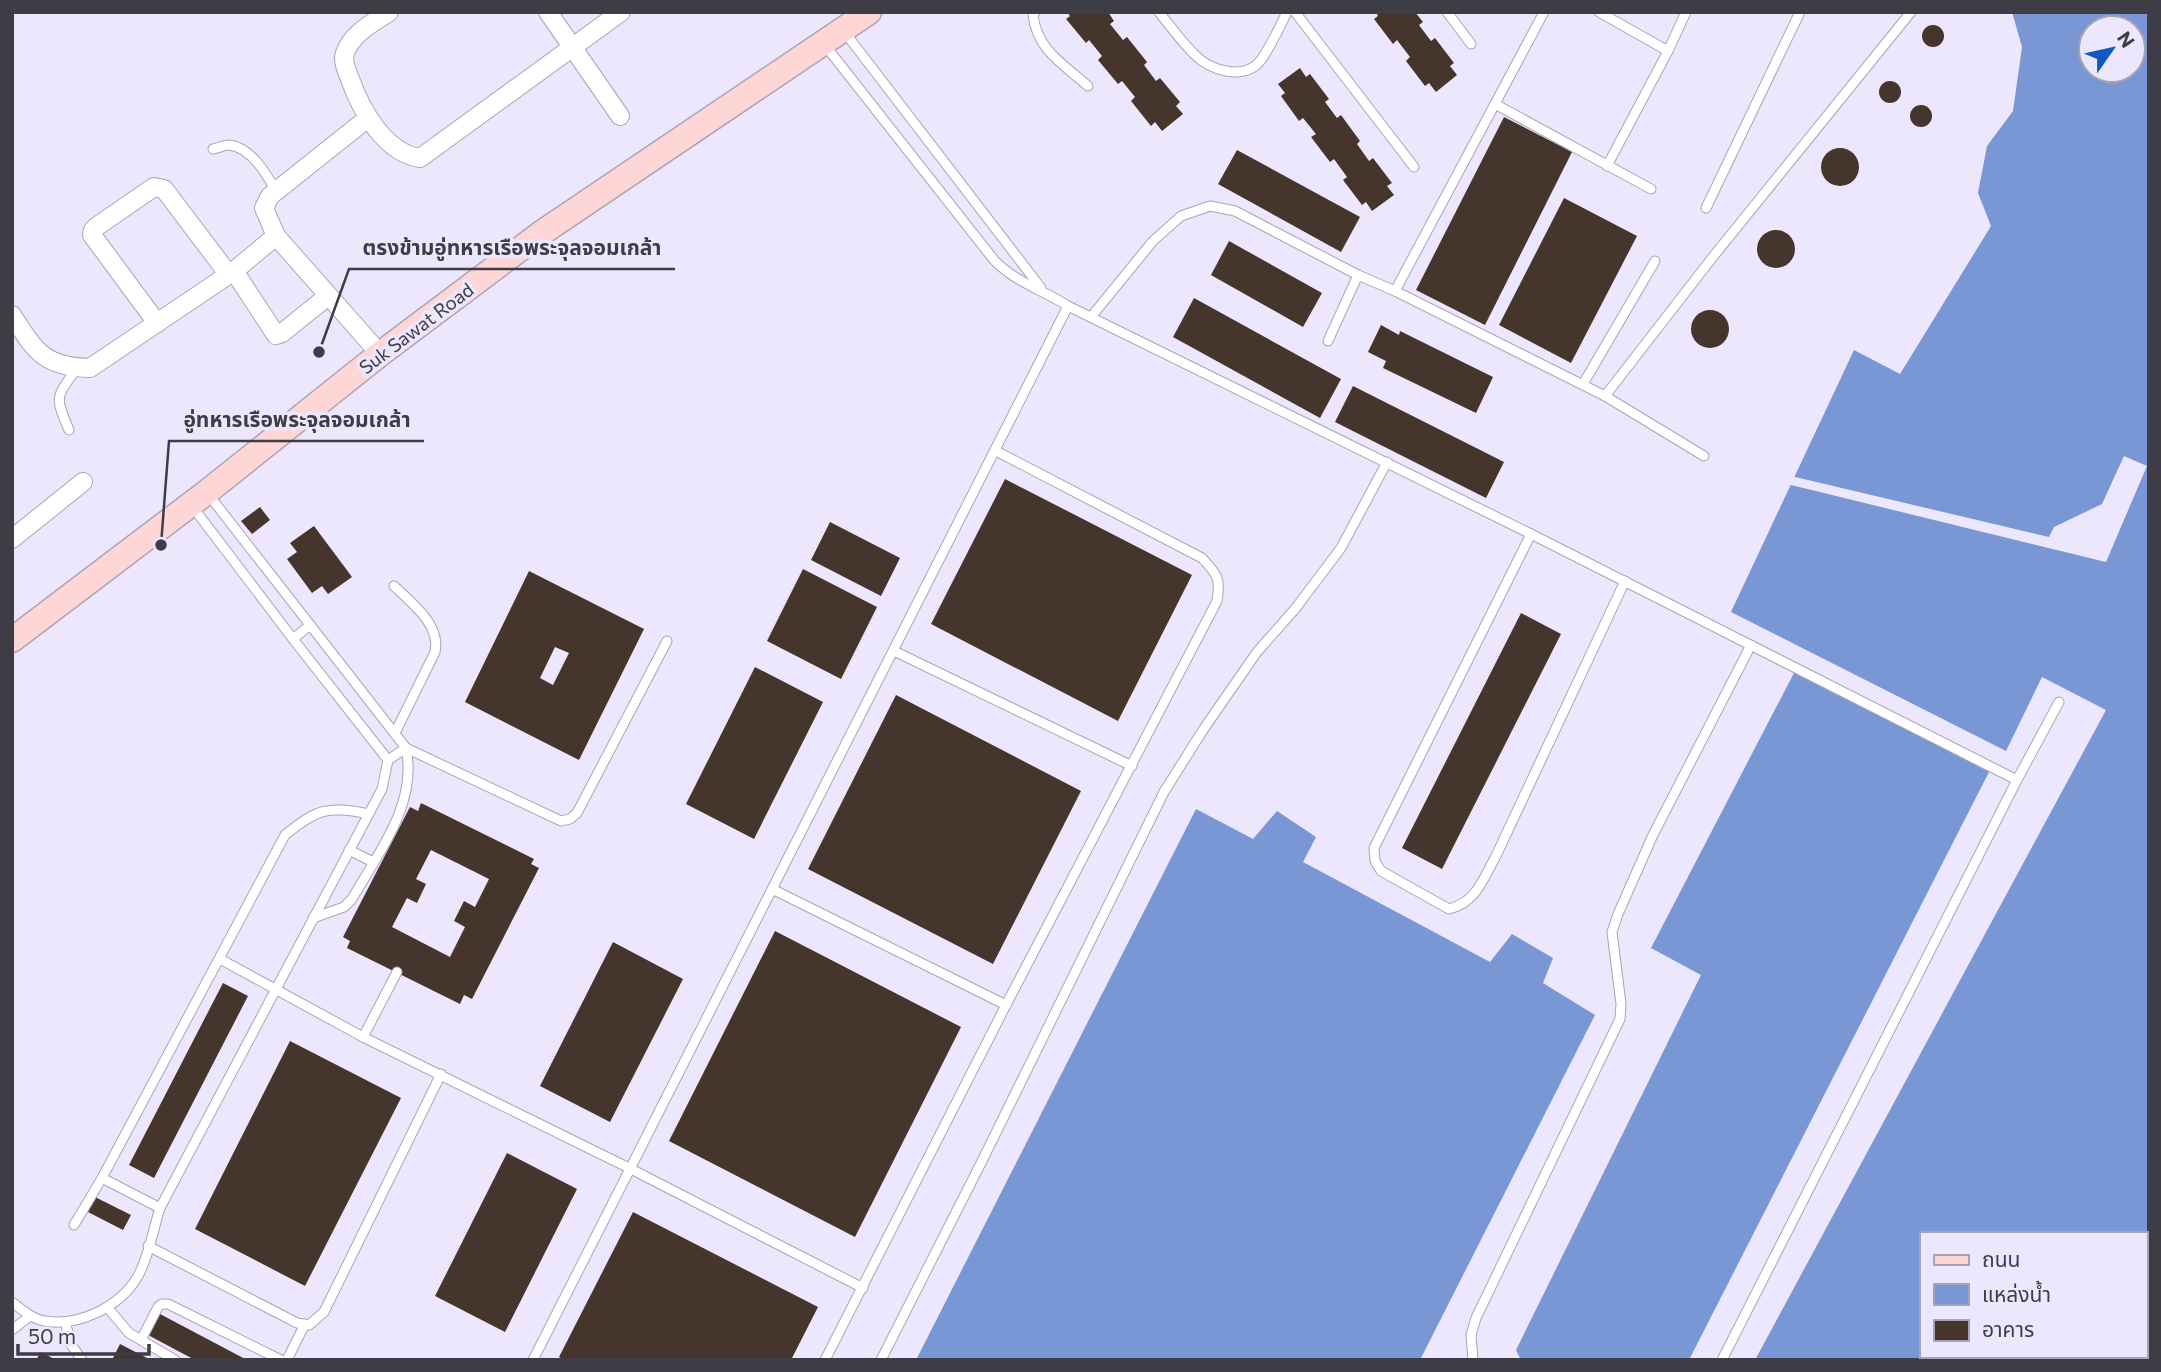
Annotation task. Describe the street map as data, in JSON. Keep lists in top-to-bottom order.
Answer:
{
  "streets": {
    "main road": ["Suk Sawat Road"]
  },
  "places": ["ตรงข้ามอู่ทหารเรือพระจุลจอมเกล้า", "อู่ทหารเรือพระจุลจอมเกล้า"],
  "legend": ["ถนน", "แหล่งน้ำ", "อาคาร"],
  "scale_bar": "50 m",
  "north": "top right"
}
